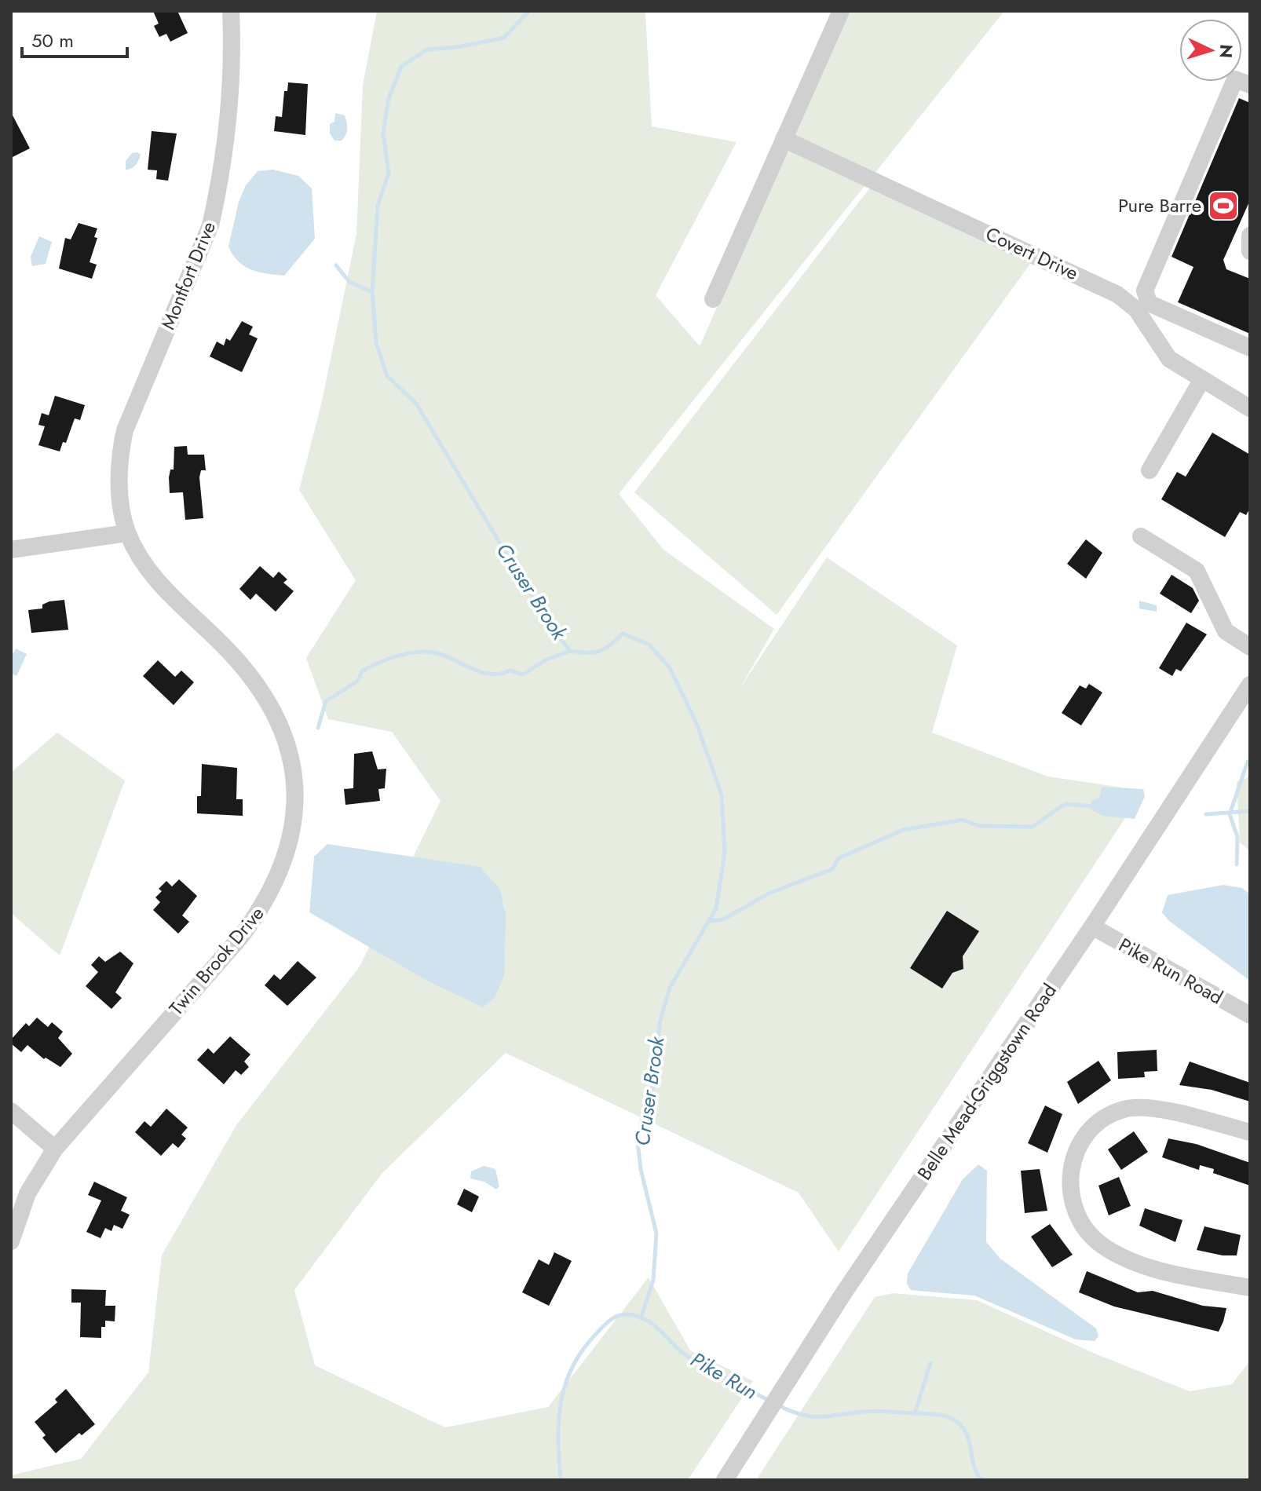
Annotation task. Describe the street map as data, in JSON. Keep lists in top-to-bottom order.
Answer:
{
  "streets": {
    "street": [
      "Covert Drive",
      "Montfort Drive",
      "Twin Brook Drive",
      "Pike Run Road",
      "Belle Mead-Griggstown Road"
    ]
  },
  "crossings": [
    ["Montfort Drive", "Twin Brook Drive"],
    ["Pike Run Road", "Belle Mead-Griggstown Road"]
  ],
  "water": ["Cruser Brook", "Pike Run"],
  "places": {
    "sports": ["Pure Barre"]
  },
  "scale_bar": "50 m",
  "north": "right"
}
